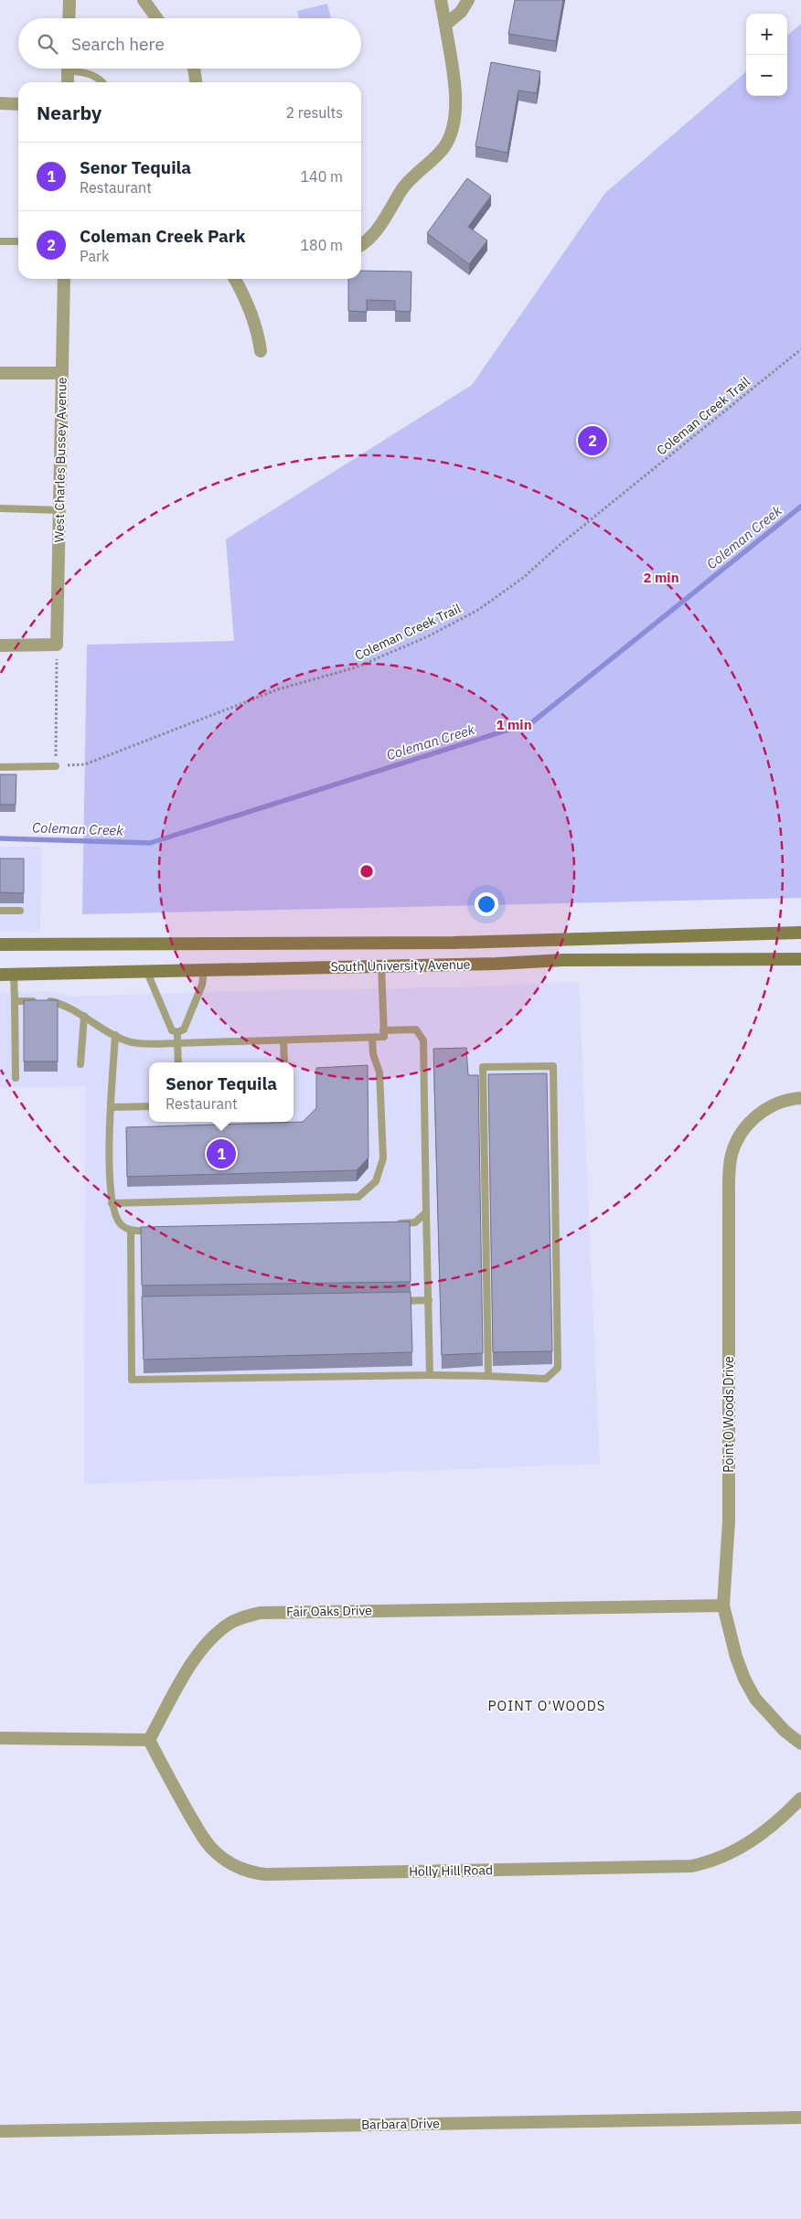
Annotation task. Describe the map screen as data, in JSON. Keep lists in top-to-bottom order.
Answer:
{
  "streets": {
    "main road": ["South University Avenue"],
    "street": [
      "West Charles Bussey Avenue",
      "Point O Woods Drive",
      "Fair Oaks Drive",
      "Holly Hill Road",
      "Barbara Drive"
    ],
    "path": ["Coleman Creek Trail"]
  },
  "crossings": [
    ["Point O Woods Drive", "Fair Oaks Drive"],
    ["Fair Oaks Drive", "Holly Hill Road"]
  ],
  "districts": ["POINT O'WOODS"],
  "water": ["Coleman Creek"],
  "page": {
    "map_buttons": ["+", "−"],
    "search": "Search here",
    "heading": ["Nearby", "2 results"],
    "list": [
      {
        "mark": "1",
        "name": "Senor Tequila",
        "note": "Restaurant",
        "value": "140 m"
      },
      {
        "mark": "2",
        "name": "Coleman Creek Park",
        "note": "Park",
        "value": "180 m"
      }
    ],
    "pins": ["2", "1"],
    "popup": ["Senor Tequila", "Restaurant"]
  },
  "rings": ["2 min", "1 min"]
}
